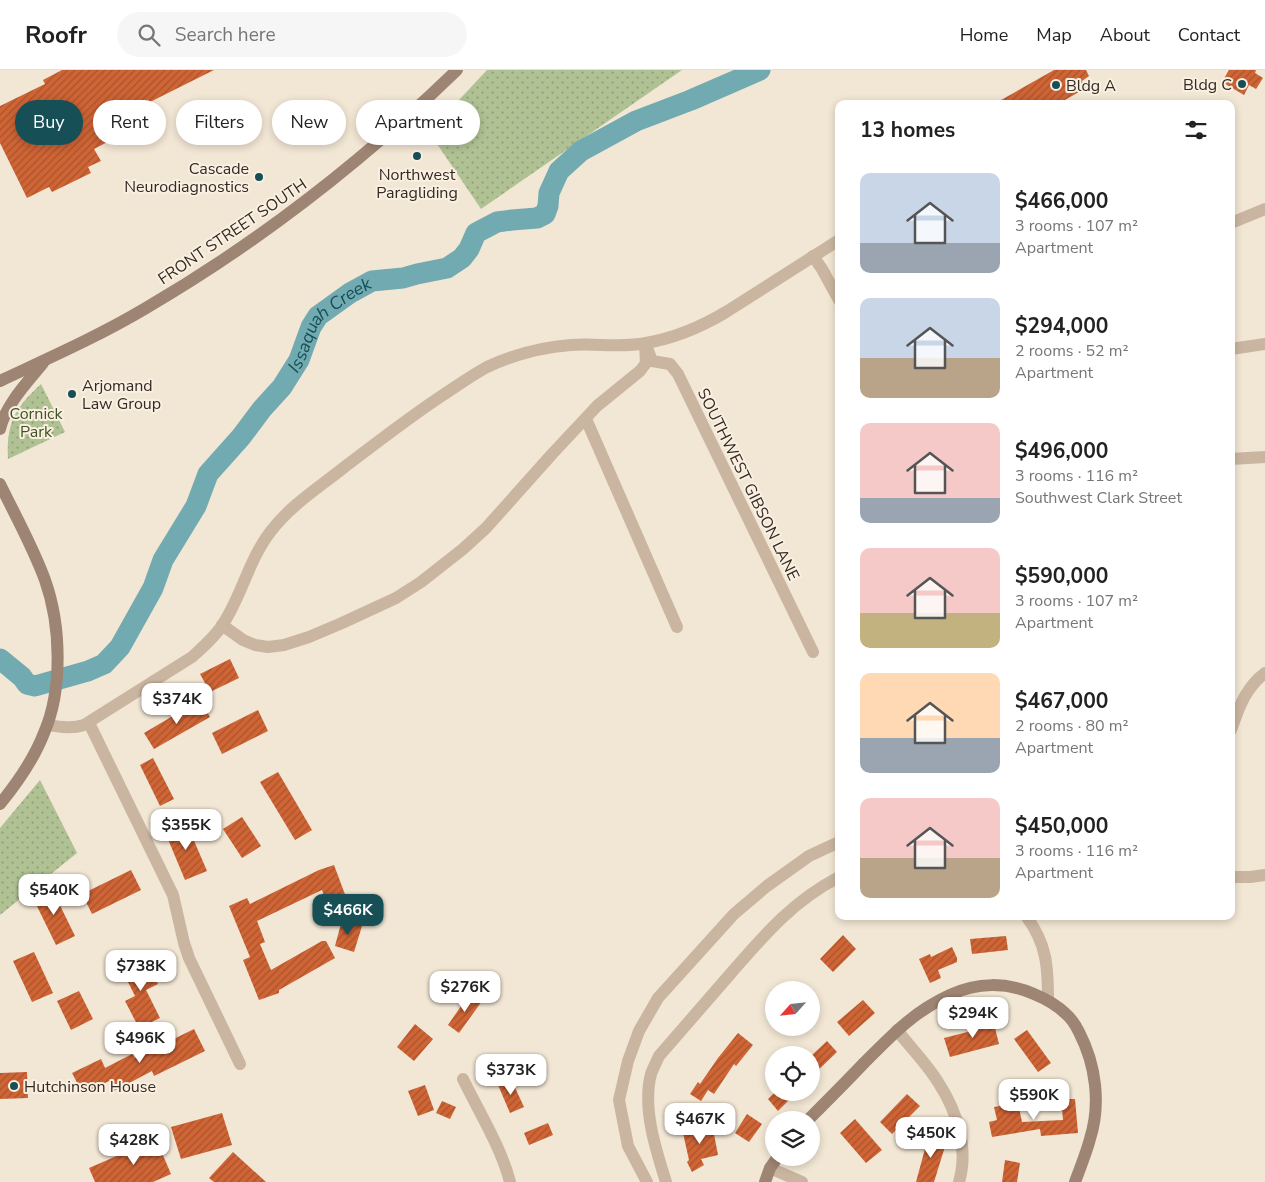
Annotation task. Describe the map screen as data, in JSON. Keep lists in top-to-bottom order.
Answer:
{
  "streets": {
    "street": ["FRONT STREET SOUTH", "SOUTHWEST GIBSON LANE"]
  },
  "water": ["Issaquah Creek"],
  "parks": ["Cornick Park"],
  "places": [
    "Bldg C",
    "Bldg A",
    "Northwest Paragliding",
    "Cascade Neurodiagnostics",
    "Arjomand Law Group",
    "Hutchinson House"
  ],
  "north": "bottom left",
  "page": {
    "header": "Roofr",
    "search": "Search here",
    "nav": [
      "Home",
      "Map",
      "About",
      "Contact"
    ],
    "chip": [
      "Buy",
      "Rent",
      "Filters",
      "New",
      "Apartment"
    ],
    "heading": "13 homes",
    "list": [
      {
        "name": "$466,000",
        "note": "3 rooms · 107 m² · Apartment"
      },
      {
        "name": "$294,000",
        "note": "2 rooms · 52 m² · Apartment"
      },
      {
        "name": "$496,000",
        "note": "3 rooms · 116 m² · Southwest Clark Street"
      },
      {
        "name": "$590,000",
        "note": "3 rooms · 107 m² · Apartment"
      },
      {
        "name": "$467,000",
        "note": "2 rooms · 80 m² · Apartment"
      },
      {
        "name": "$450,000",
        "note": "3 rooms · 116 m² · Apartment"
      }
    ],
    "price": [
      "$374K",
      "$355K",
      "$540K",
      "$466K",
      "$738K",
      "$276K",
      "$294K",
      "$496K",
      "$373K",
      "$590K",
      "$467K",
      "$450K",
      "$428K"
    ]
  }
}
